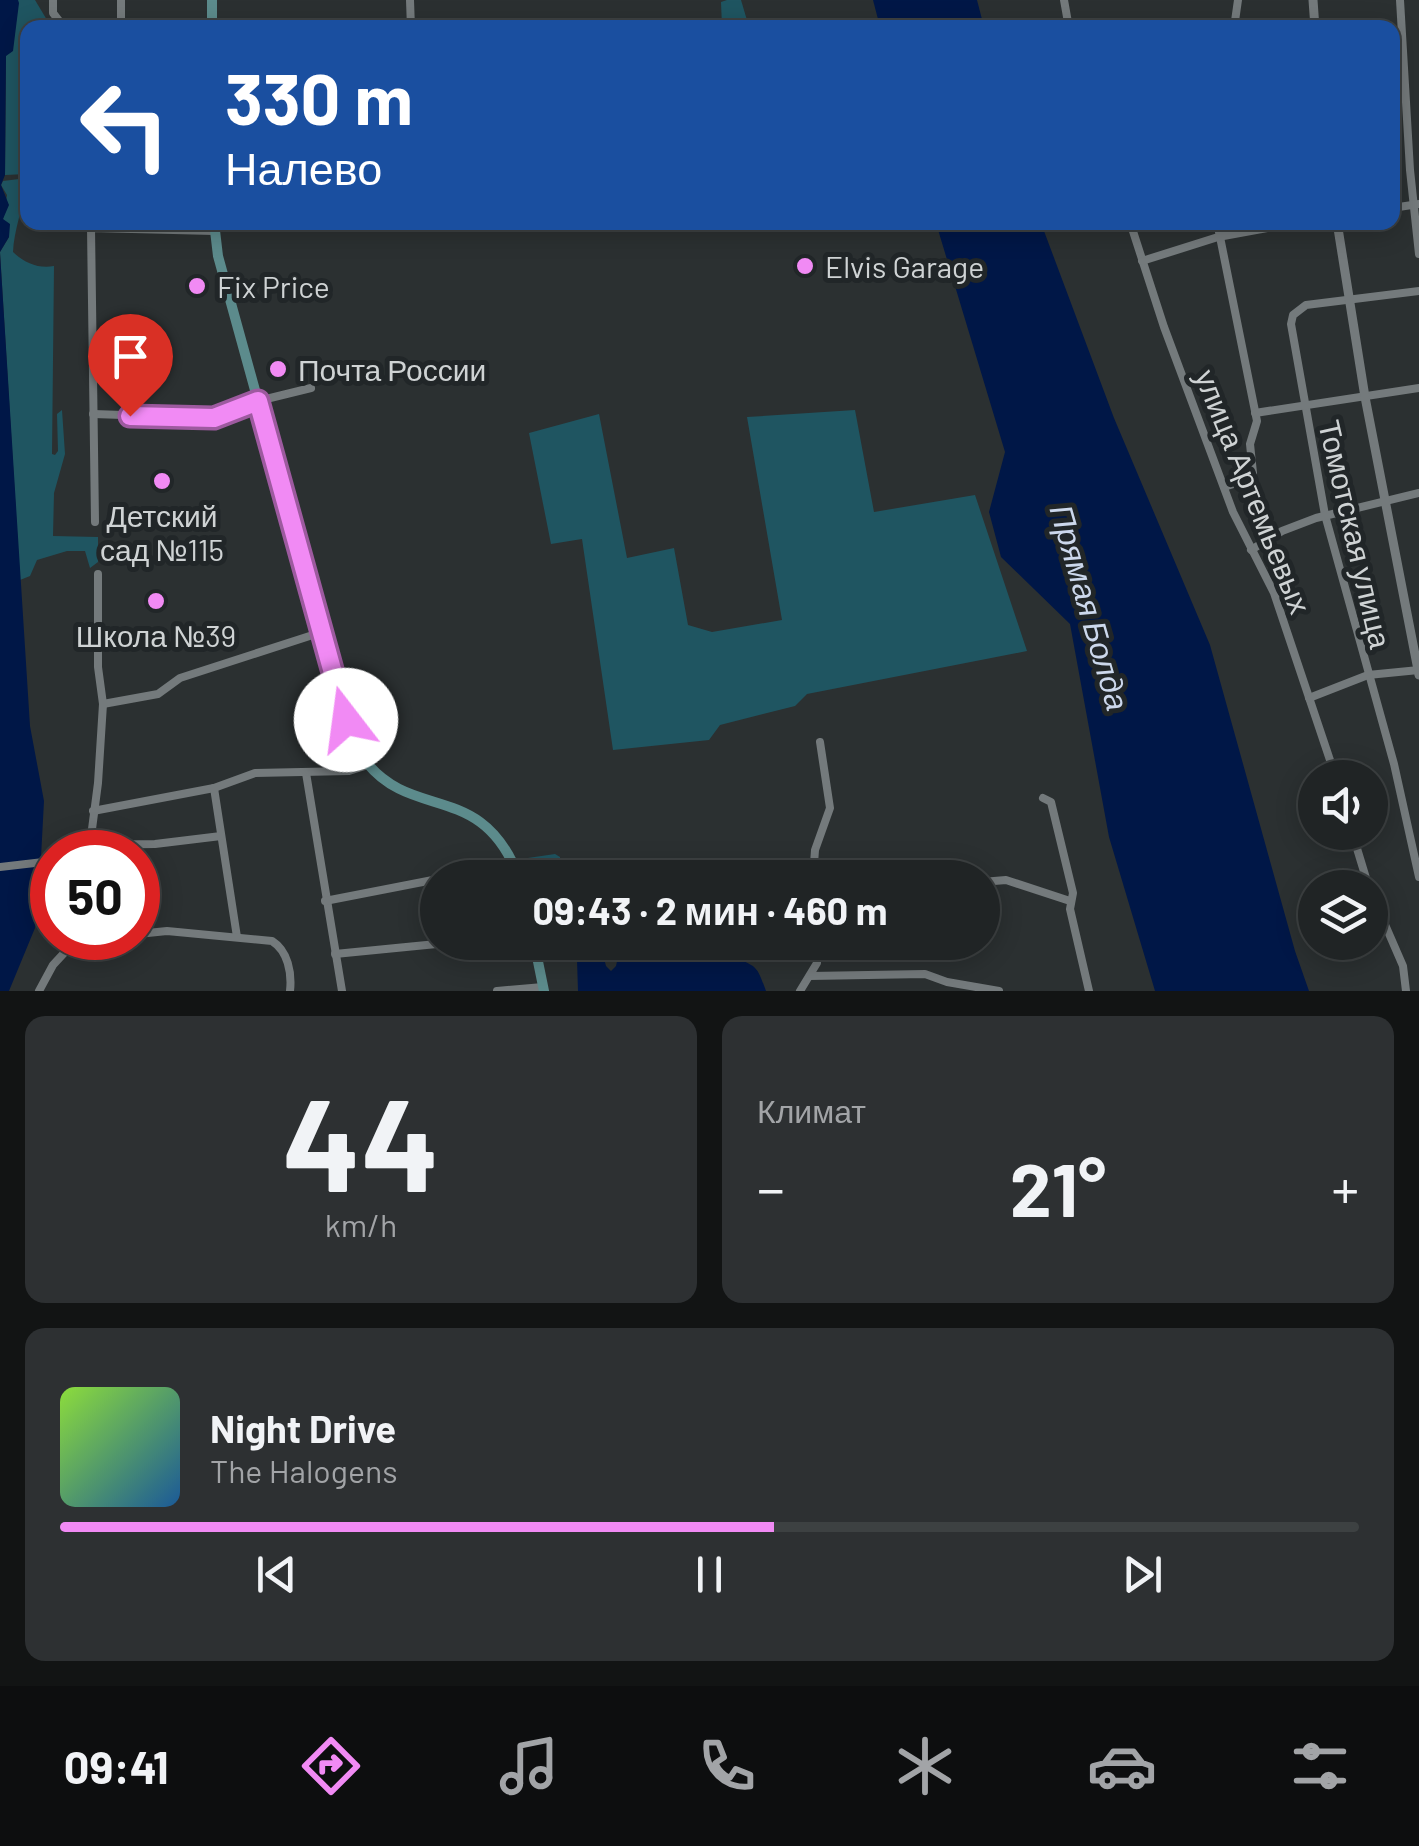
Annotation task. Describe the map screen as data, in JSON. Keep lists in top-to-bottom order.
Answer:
{
  "streets": {
    "street": ["улица Артемьевых", "Томотская улица"]
  },
  "water": ["Прямая Болда"],
  "places": [
    "Elvis Garage",
    "Fix Price",
    "Почта России",
    "Детский сад №115",
    "Школа №39"
  ],
  "page": {
    "turn": ["330 m", "Налево"],
    "limit": "50",
    "trip": "09:43 · 2 мин · 460 m",
    "tile": [
      ["44", "km/h"],
      "Климат"
    ],
    "heat": ["−", "21°", "+"],
    "song": ["Night Drive", "The Halogens"],
    "tabs": "09:41"
  }
}
